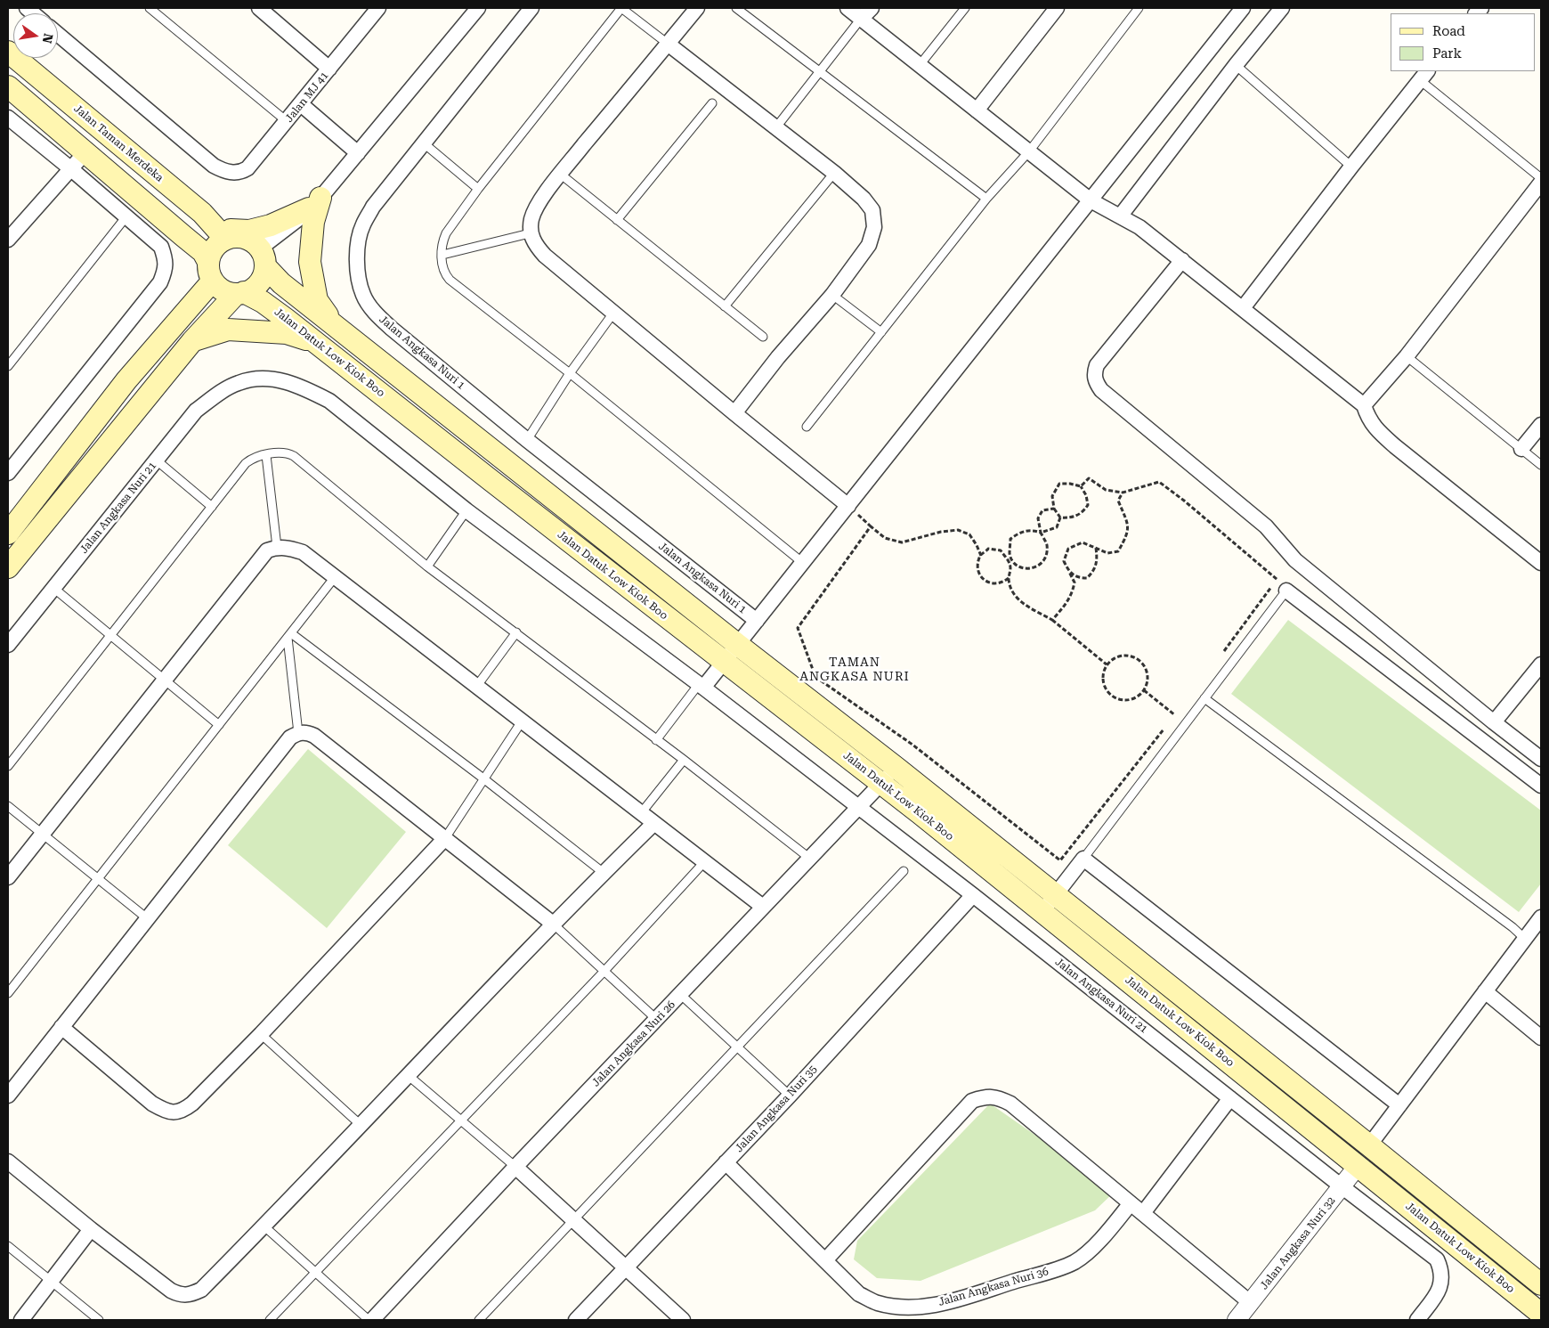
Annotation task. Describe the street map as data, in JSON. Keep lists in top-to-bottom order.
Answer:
{
  "streets": {
    "main road": ["Jalan Taman Merdeka", "Jalan Datuk Low Kiok Boo"],
    "street": [
      "Jalan MJ 41",
      "Jalan Angkasa Nuri 1",
      "Jalan Angkasa Nuri 21",
      "Jalan Angkasa Nuri 26",
      "Jalan Angkasa Nuri 35",
      "Jalan Angkasa Nuri 32",
      "Jalan Angkasa Nuri 36"
    ]
  },
  "crossings": [
    ["Jalan Taman Merdeka", "Jalan Datuk Low Kiok Boo"],
    ["Jalan Datuk Low Kiok Boo", "Jalan Angkasa Nuri 26"],
    ["Jalan Datuk Low Kiok Boo", "Jalan Angkasa Nuri 32"],
    ["Jalan Angkasa Nuri 21", "Jalan Angkasa Nuri 26"],
    ["Jalan Angkasa Nuri 21", "Jalan Angkasa Nuri 35"],
    ["Jalan Angkasa Nuri 21", "Jalan Angkasa Nuri 32"],
    ["Jalan Angkasa Nuri 35", "Jalan Angkasa Nuri 36"]
  ],
  "districts": ["TAMAN ANGKASA NURI"],
  "legend": ["Road", "Park"],
  "north": "right"
}
